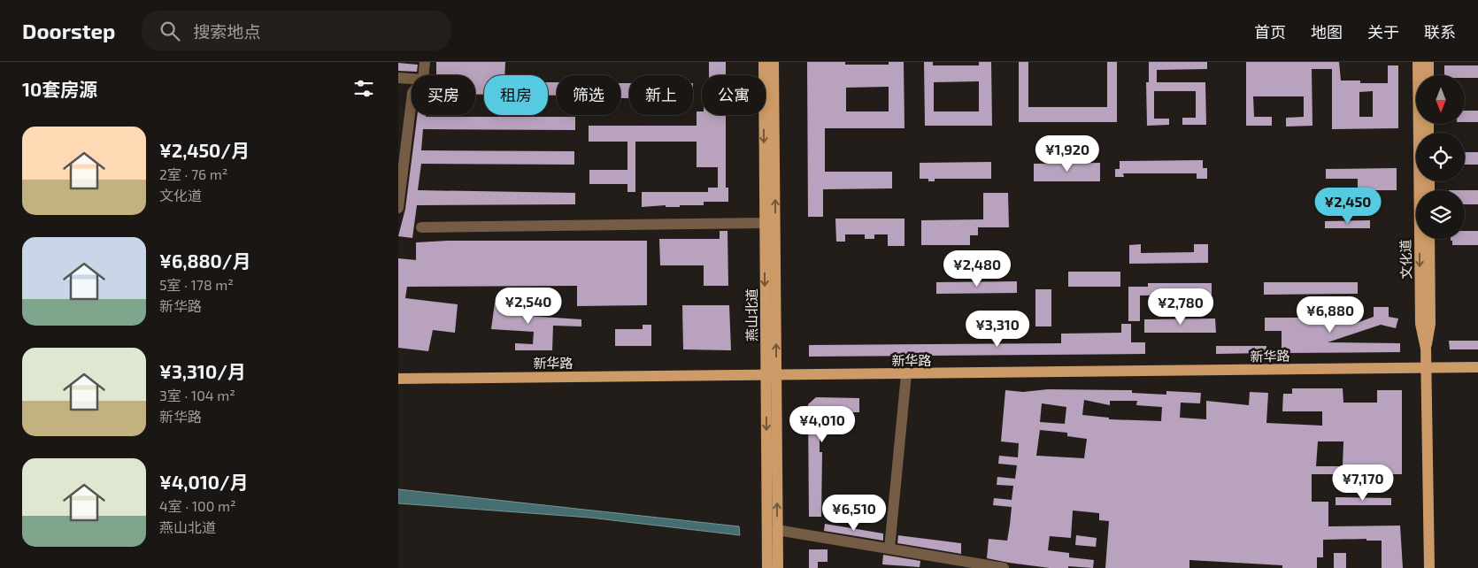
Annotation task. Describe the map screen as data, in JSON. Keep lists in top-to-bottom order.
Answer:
{
  "streets": {
    "main road": ["文化道", "燕山北道", "新华路"]
  },
  "crossings": [
    ["文化道", "新华路"],
    ["燕山北道", "新华路"]
  ],
  "north": "bottom",
  "page": {
    "header": "Doorstep",
    "search": "搜索地点",
    "nav": [
      "首页",
      "地图",
      "关于",
      "联系"
    ],
    "heading": "10套房源",
    "chip": [
      "买房",
      "租房",
      "筛选",
      "新上",
      "公寓"
    ],
    "list": [
      {
        "name": "¥2,450/月",
        "note": "2室 · 76 m² · 文化道"
      },
      {
        "name": "¥6,880/月",
        "note": "5室 · 178 m² · 新华路"
      },
      {
        "name": "¥3,310/月",
        "note": "3室 · 104 m² · 新华路"
      },
      {
        "name": "¥4,010/月",
        "note": "4室 · 100 m² · 燕山北道"
      }
    ],
    "price": [
      "¥1,920",
      "¥2,450",
      "¥2,480",
      "¥2,540",
      "¥2,780",
      "¥6,880",
      "¥3,310",
      "¥4,010",
      "¥7,170",
      "¥6,510"
    ]
  }
}
